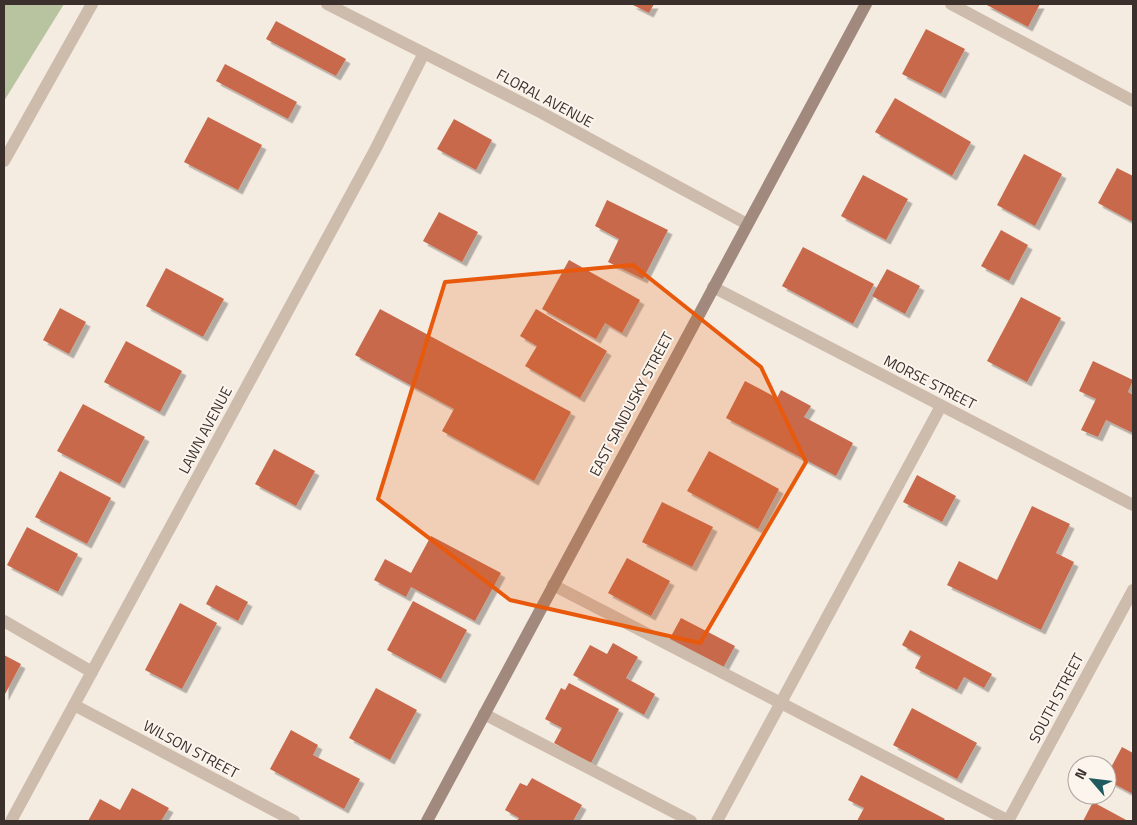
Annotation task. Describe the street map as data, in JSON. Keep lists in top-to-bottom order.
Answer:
{
  "streets": {
    "main road": ["EAST SANDUSKY STREET"],
    "street": [
      "FLORAL AVENUE",
      "MORSE STREET",
      "LAWN AVENUE",
      "SOUTH STREET",
      "WILSON STREET"
    ]
  },
  "crossings": [
    ["FLORAL AVENUE", "EAST SANDUSKY STREET"],
    ["FLORAL AVENUE", "LAWN AVENUE"],
    ["MORSE STREET", "EAST SANDUSKY STREET"],
    ["LAWN AVENUE", "WILSON STREET"]
  ],
  "north": "top left"
}
